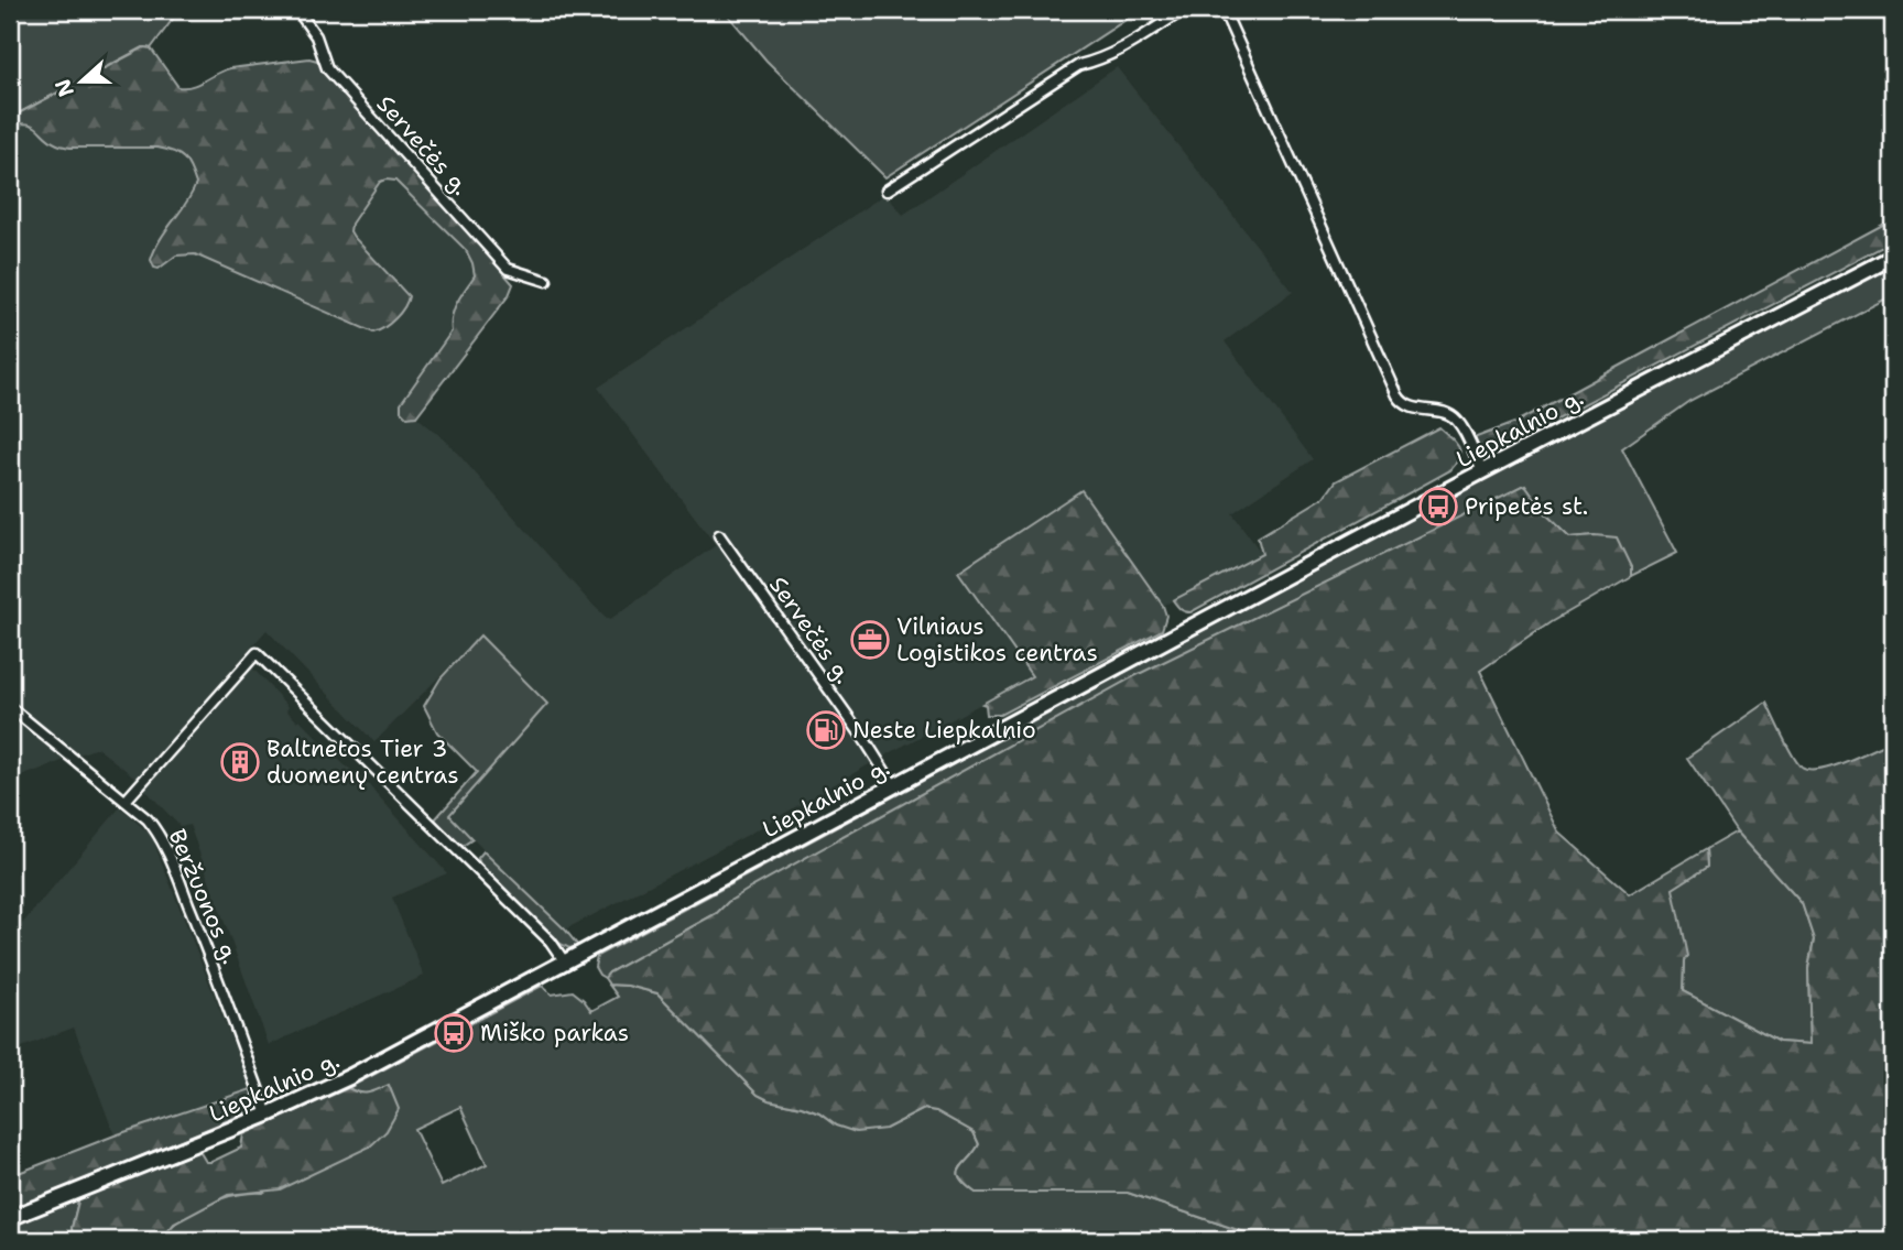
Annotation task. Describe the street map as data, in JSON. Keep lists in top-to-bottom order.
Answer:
{
  "streets": {
    "highway": ["Liepkalnio g."],
    "street": ["Servečės g.", "Beržuonos g."]
  },
  "crossings": [
    ["Servečės g.", "Liepkalnio g."],
    ["Liepkalnio g.", "Beržuonos g."]
  ],
  "places": {
    "bus stop": ["Pripetės st.", "Miško parkas"],
    "office": ["Vilniaus Logistikos centras"],
    "fuel station": ["Neste Liepkalnio"],
    "building": ["Baltnetos Tier 3 duomenų centras"]
  },
  "north": "left"
}
